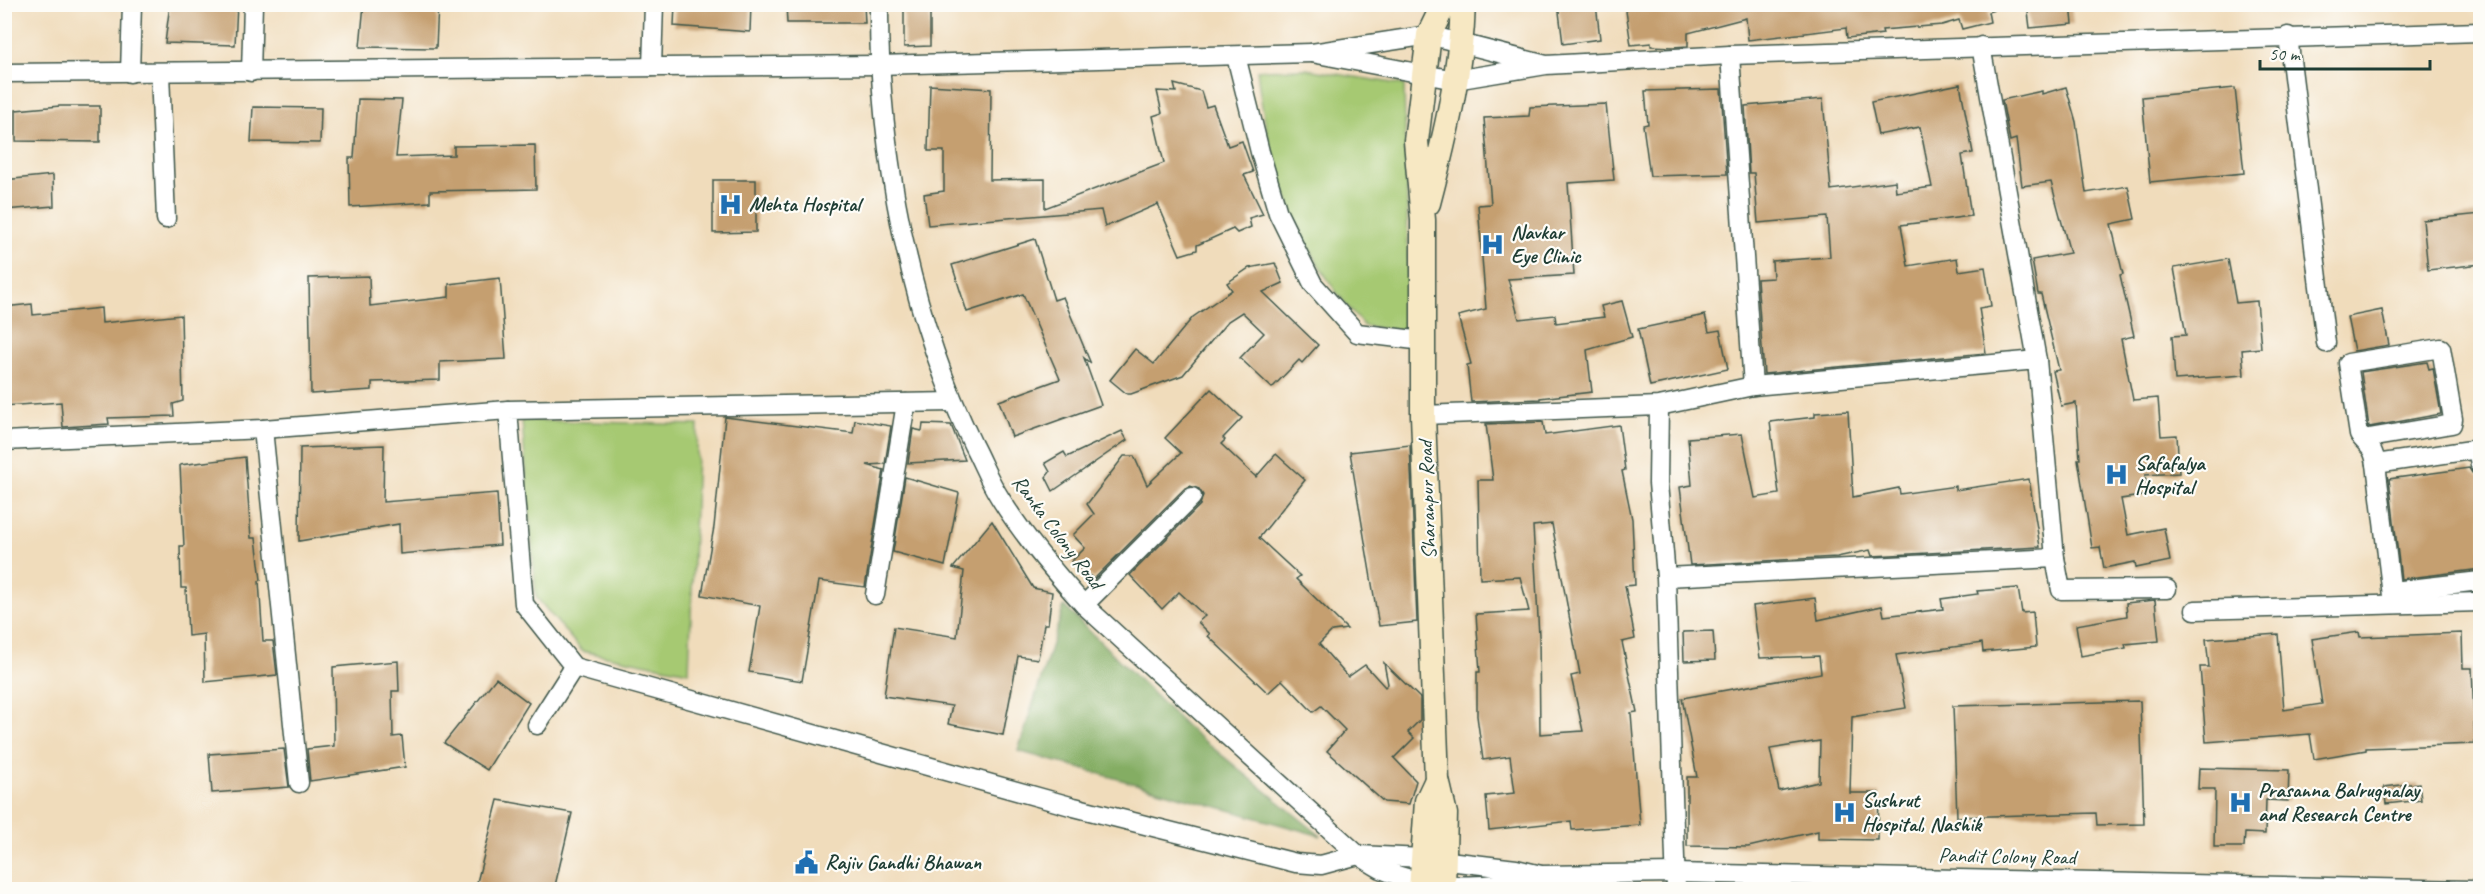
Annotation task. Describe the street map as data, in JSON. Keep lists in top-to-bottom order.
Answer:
{
  "streets": {
    "main road": ["Sharanpur Road"],
    "street": ["Ranka Colony Road", "Pandit Colony Road"]
  },
  "crossings": [
    ["Sharanpur Road", "Ranka Colony Road"],
    ["Sharanpur Road", "Pandit Colony Road"],
    ["Ranka Colony Road", "Pandit Colony Road"]
  ],
  "places": {
    "hospital": [
      "Mehta Hospital",
      "Navkar Eye Clinic",
      "Safafalya Hospital",
      "Prasanna Balrugnalay and Research Centre",
      "Sushrut Hospital, Nashik"
    ],
    "public building": ["Rajiv Gandhi Bhawan"]
  },
  "scale_bar": "50 m"
}
